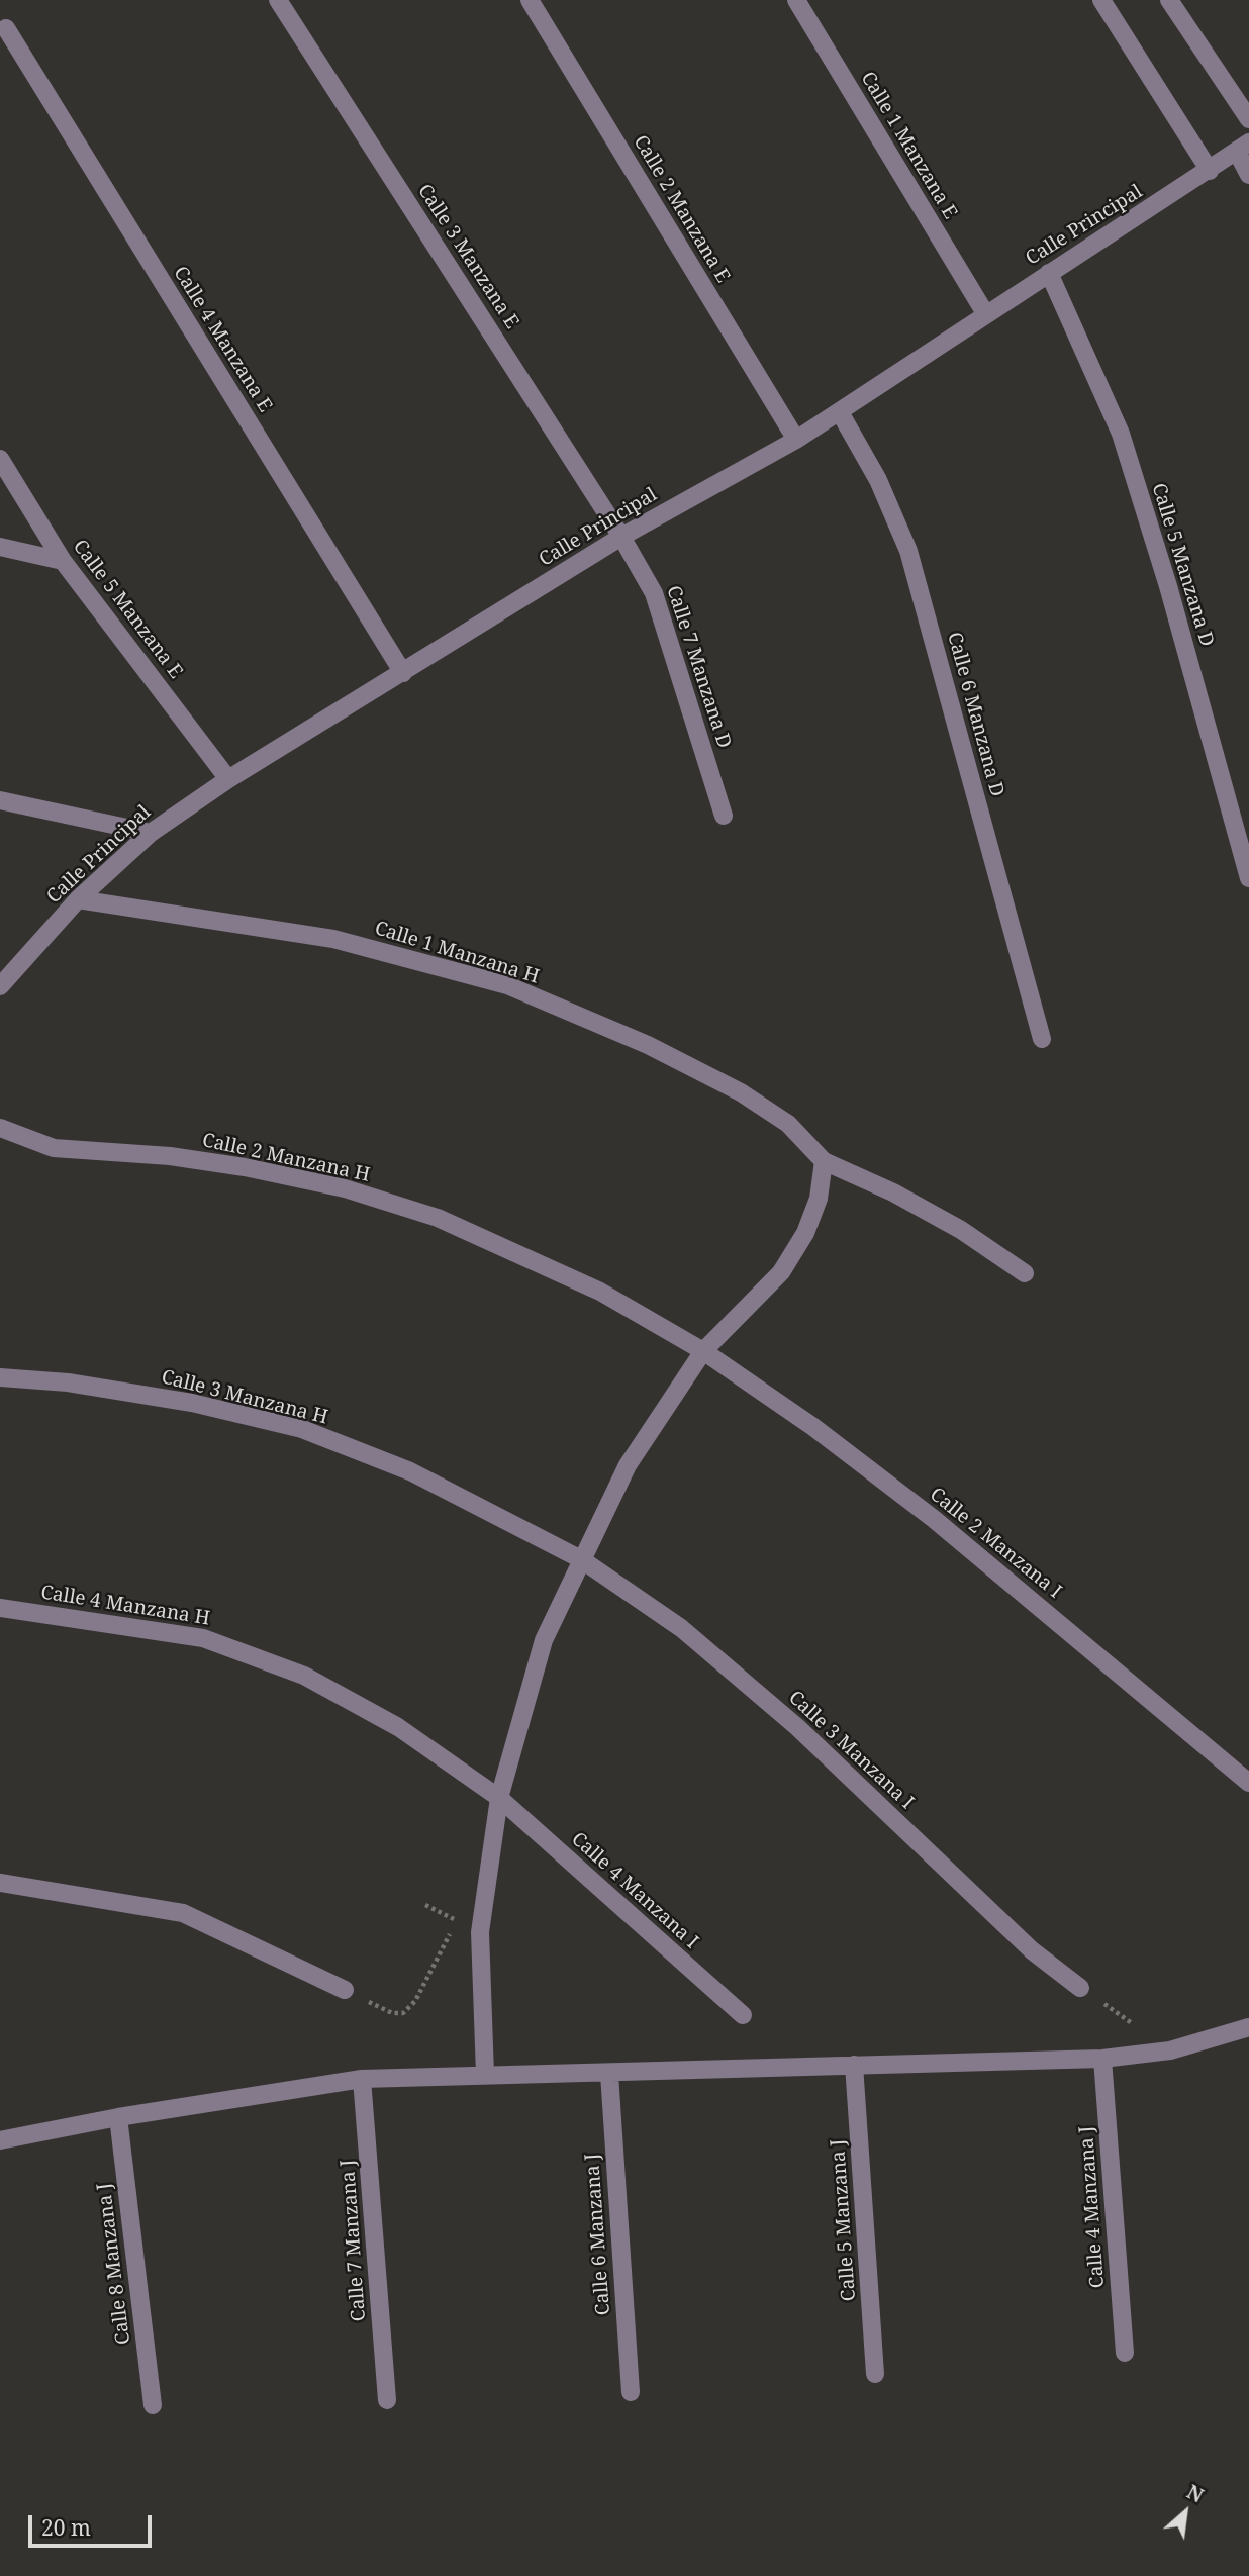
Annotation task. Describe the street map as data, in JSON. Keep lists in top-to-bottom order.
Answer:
{
  "streets": {
    "street": [
      "Calle 1 Manzana E",
      "Calle 2 Manzana E",
      "Calle Principal",
      "Calle 3 Manzana E",
      "Calle 4 Manzana E",
      "Calle 5 Manzana D",
      "Calle 5 Manzana E",
      "Calle 7 Manzana D",
      "Calle 6 Manzana D",
      "Calle 1 Manzana H",
      "Calle 2 Manzana H",
      "Calle 3 Manzana H",
      "Calle 2 Manzana I",
      "Calle 4 Manzana H",
      "Calle 3 Manzana I",
      "Calle 4 Manzana I",
      "Calle 4 Manzana J",
      "Calle 5 Manzana J",
      "Calle 6 Manzana J",
      "Calle 7 Manzana J",
      "Calle 8 Manzana J"
    ]
  },
  "crossings": [
    ["Calle 1 Manzana E", "Calle Principal"],
    ["Calle 2 Manzana E", "Calle Principal"],
    ["Calle Principal", "Calle 3 Manzana E"],
    ["Calle Principal", "Calle 4 Manzana E"],
    ["Calle Principal", "Calle 5 Manzana D"],
    ["Calle Principal", "Calle 5 Manzana E"],
    ["Calle Principal", "Calle 7 Manzana D"],
    ["Calle Principal", "Calle 6 Manzana D"],
    ["Calle Principal", "Calle 1 Manzana H"],
    ["Calle 3 Manzana E", "Calle 7 Manzana D"],
    ["Calle 2 Manzana H", "Calle 2 Manzana I"],
    ["Calle 3 Manzana H", "Calle 3 Manzana I"],
    ["Calle 4 Manzana H", "Calle 4 Manzana I"]
  ],
  "scale_bar": "20 m",
  "north": "top right"
}
